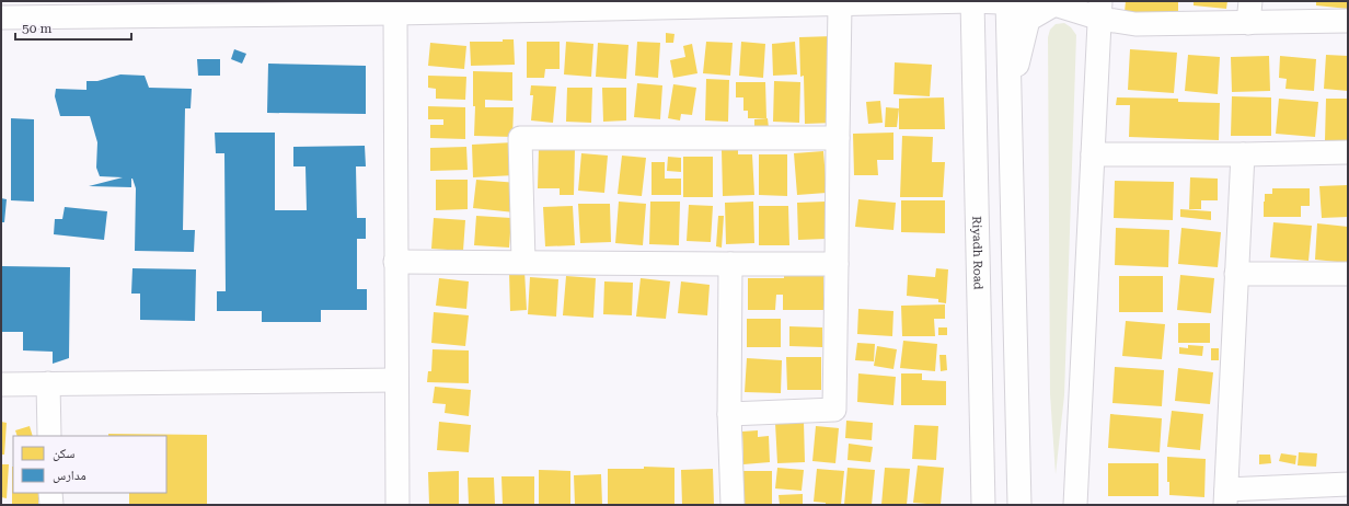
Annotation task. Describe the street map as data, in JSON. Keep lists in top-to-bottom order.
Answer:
{
  "streets": {
    "street": ["Riyadh Road"]
  },
  "legend": ["سكن", "مدارس"],
  "scale_bar": "50 m"
}
